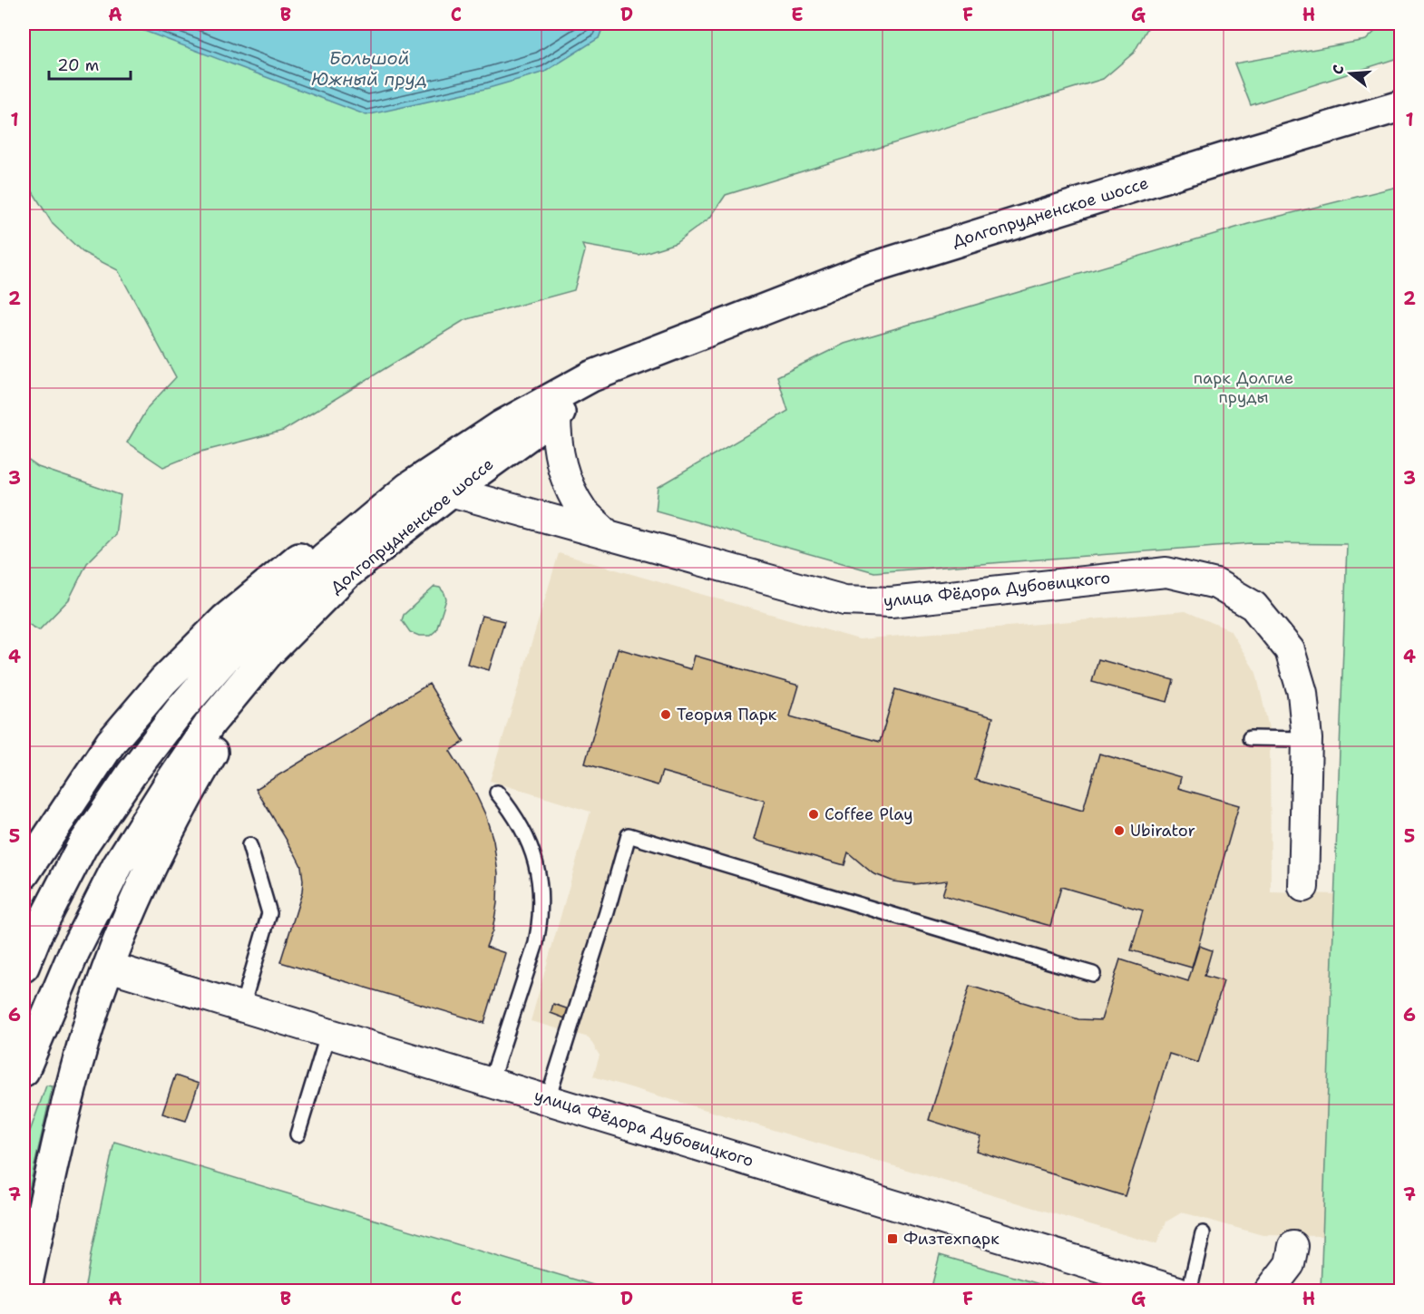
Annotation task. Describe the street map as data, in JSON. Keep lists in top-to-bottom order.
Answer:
{
  "streets": {
    "main road": ["Долгопрудненское шоссе"],
    "street": ["улица Фёдора Дубовицкого"]
  },
  "crossings": [
    ["Долгопрудненское шоссе", "улица Фёдора Дубовицкого"]
  ],
  "water": ["Большой Южный пруд"],
  "parks": ["парк Долгие пруды"],
  "places": {
    "other": ["Теория Парк", "Coffee Play", "Ubirator"],
    "transit": ["Физтехпарк"]
  },
  "scale_bar": "20 m",
  "north": "left",
  "grid": {
    "columns": [
      "A",
      "B",
      "C",
      "D",
      "E",
      "F",
      "G",
      "H"
    ],
    "rows": [
      "1",
      "2",
      "3",
      "4",
      "5",
      "6",
      "7"
    ]
  }
}
